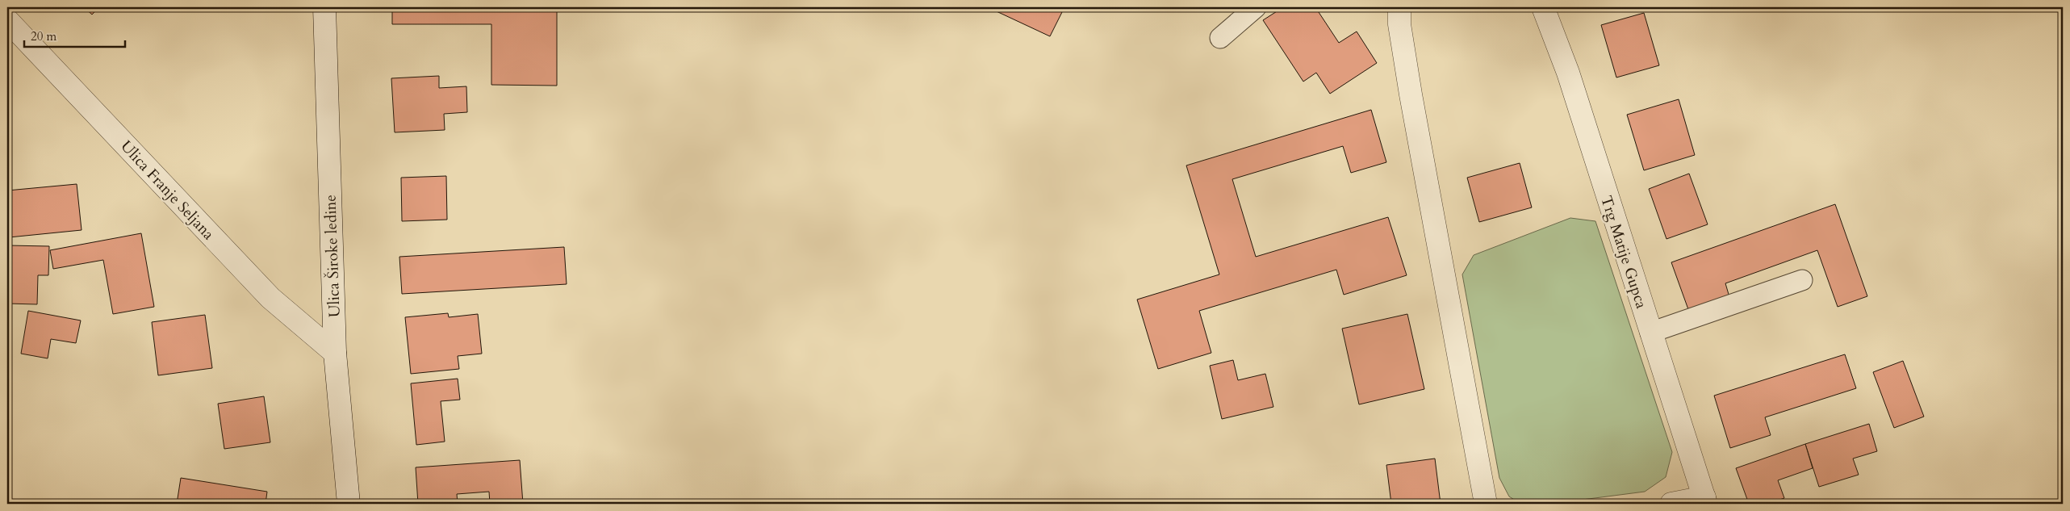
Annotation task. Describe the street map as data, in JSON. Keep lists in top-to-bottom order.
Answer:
{
  "streets": {
    "street": ["Ulica Franje Seljana", "Trg Matije Gupca", "Ulica Široke ledine"]
  },
  "crossings": [
    ["Ulica Franje Seljana", "Ulica Široke ledine"]
  ],
  "scale_bar": "20 m"
}
